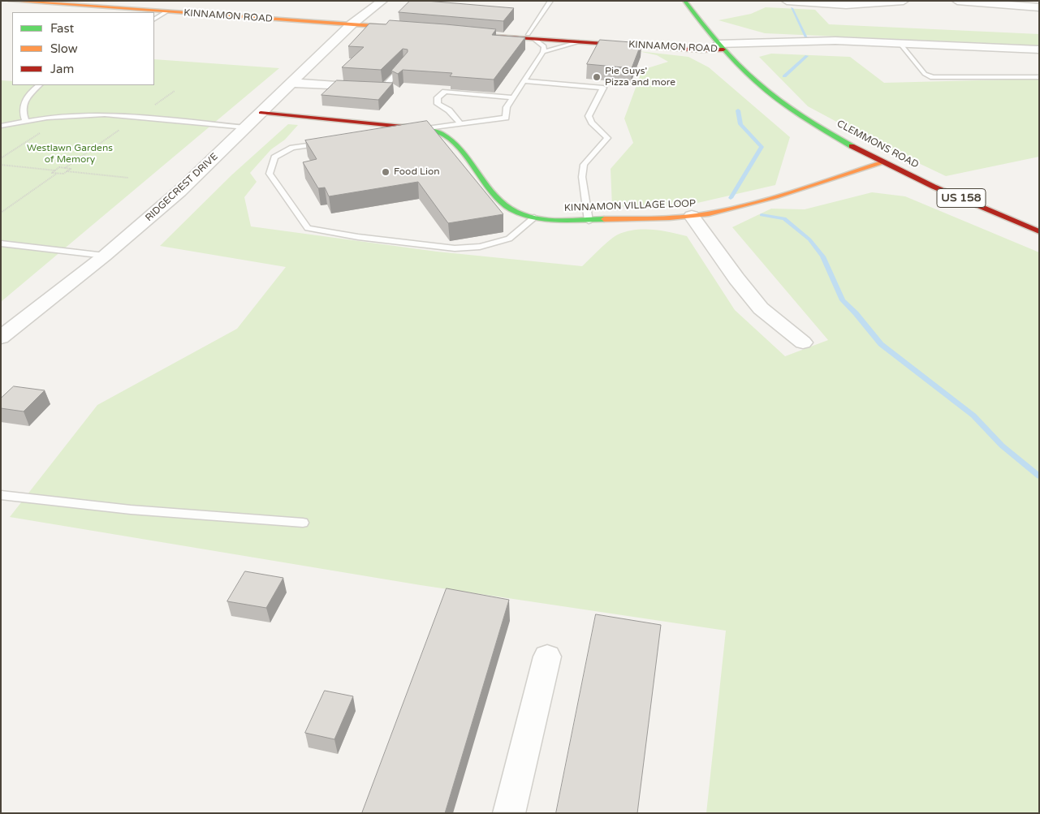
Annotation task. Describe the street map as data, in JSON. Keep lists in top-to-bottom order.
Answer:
{
  "streets": {
    "main road": [
      "KINNAMON ROAD",
      "CLEMMONS ROAD",
      "US 158",
      "KINNAMON VILLAGE LOOP"
    ],
    "street": ["RIDGECREST DRIVE"]
  },
  "crossings": [
    ["KINNAMON ROAD", "CLEMMONS ROAD"],
    ["KINNAMON ROAD", "RIDGECREST DRIVE"],
    ["KINNAMON ROAD", "US 158"],
    ["CLEMMONS ROAD", "US 158"],
    ["CLEMMONS ROAD", "KINNAMON VILLAGE LOOP"],
    ["RIDGECREST DRIVE", "KINNAMON VILLAGE LOOP"]
  ],
  "parks": ["Westlawn Gardens of Memory"],
  "places": ["Pie Guys' Pizza and more", "Food Lion"],
  "legend": ["Fast", "Slow", "Jam"]
}
